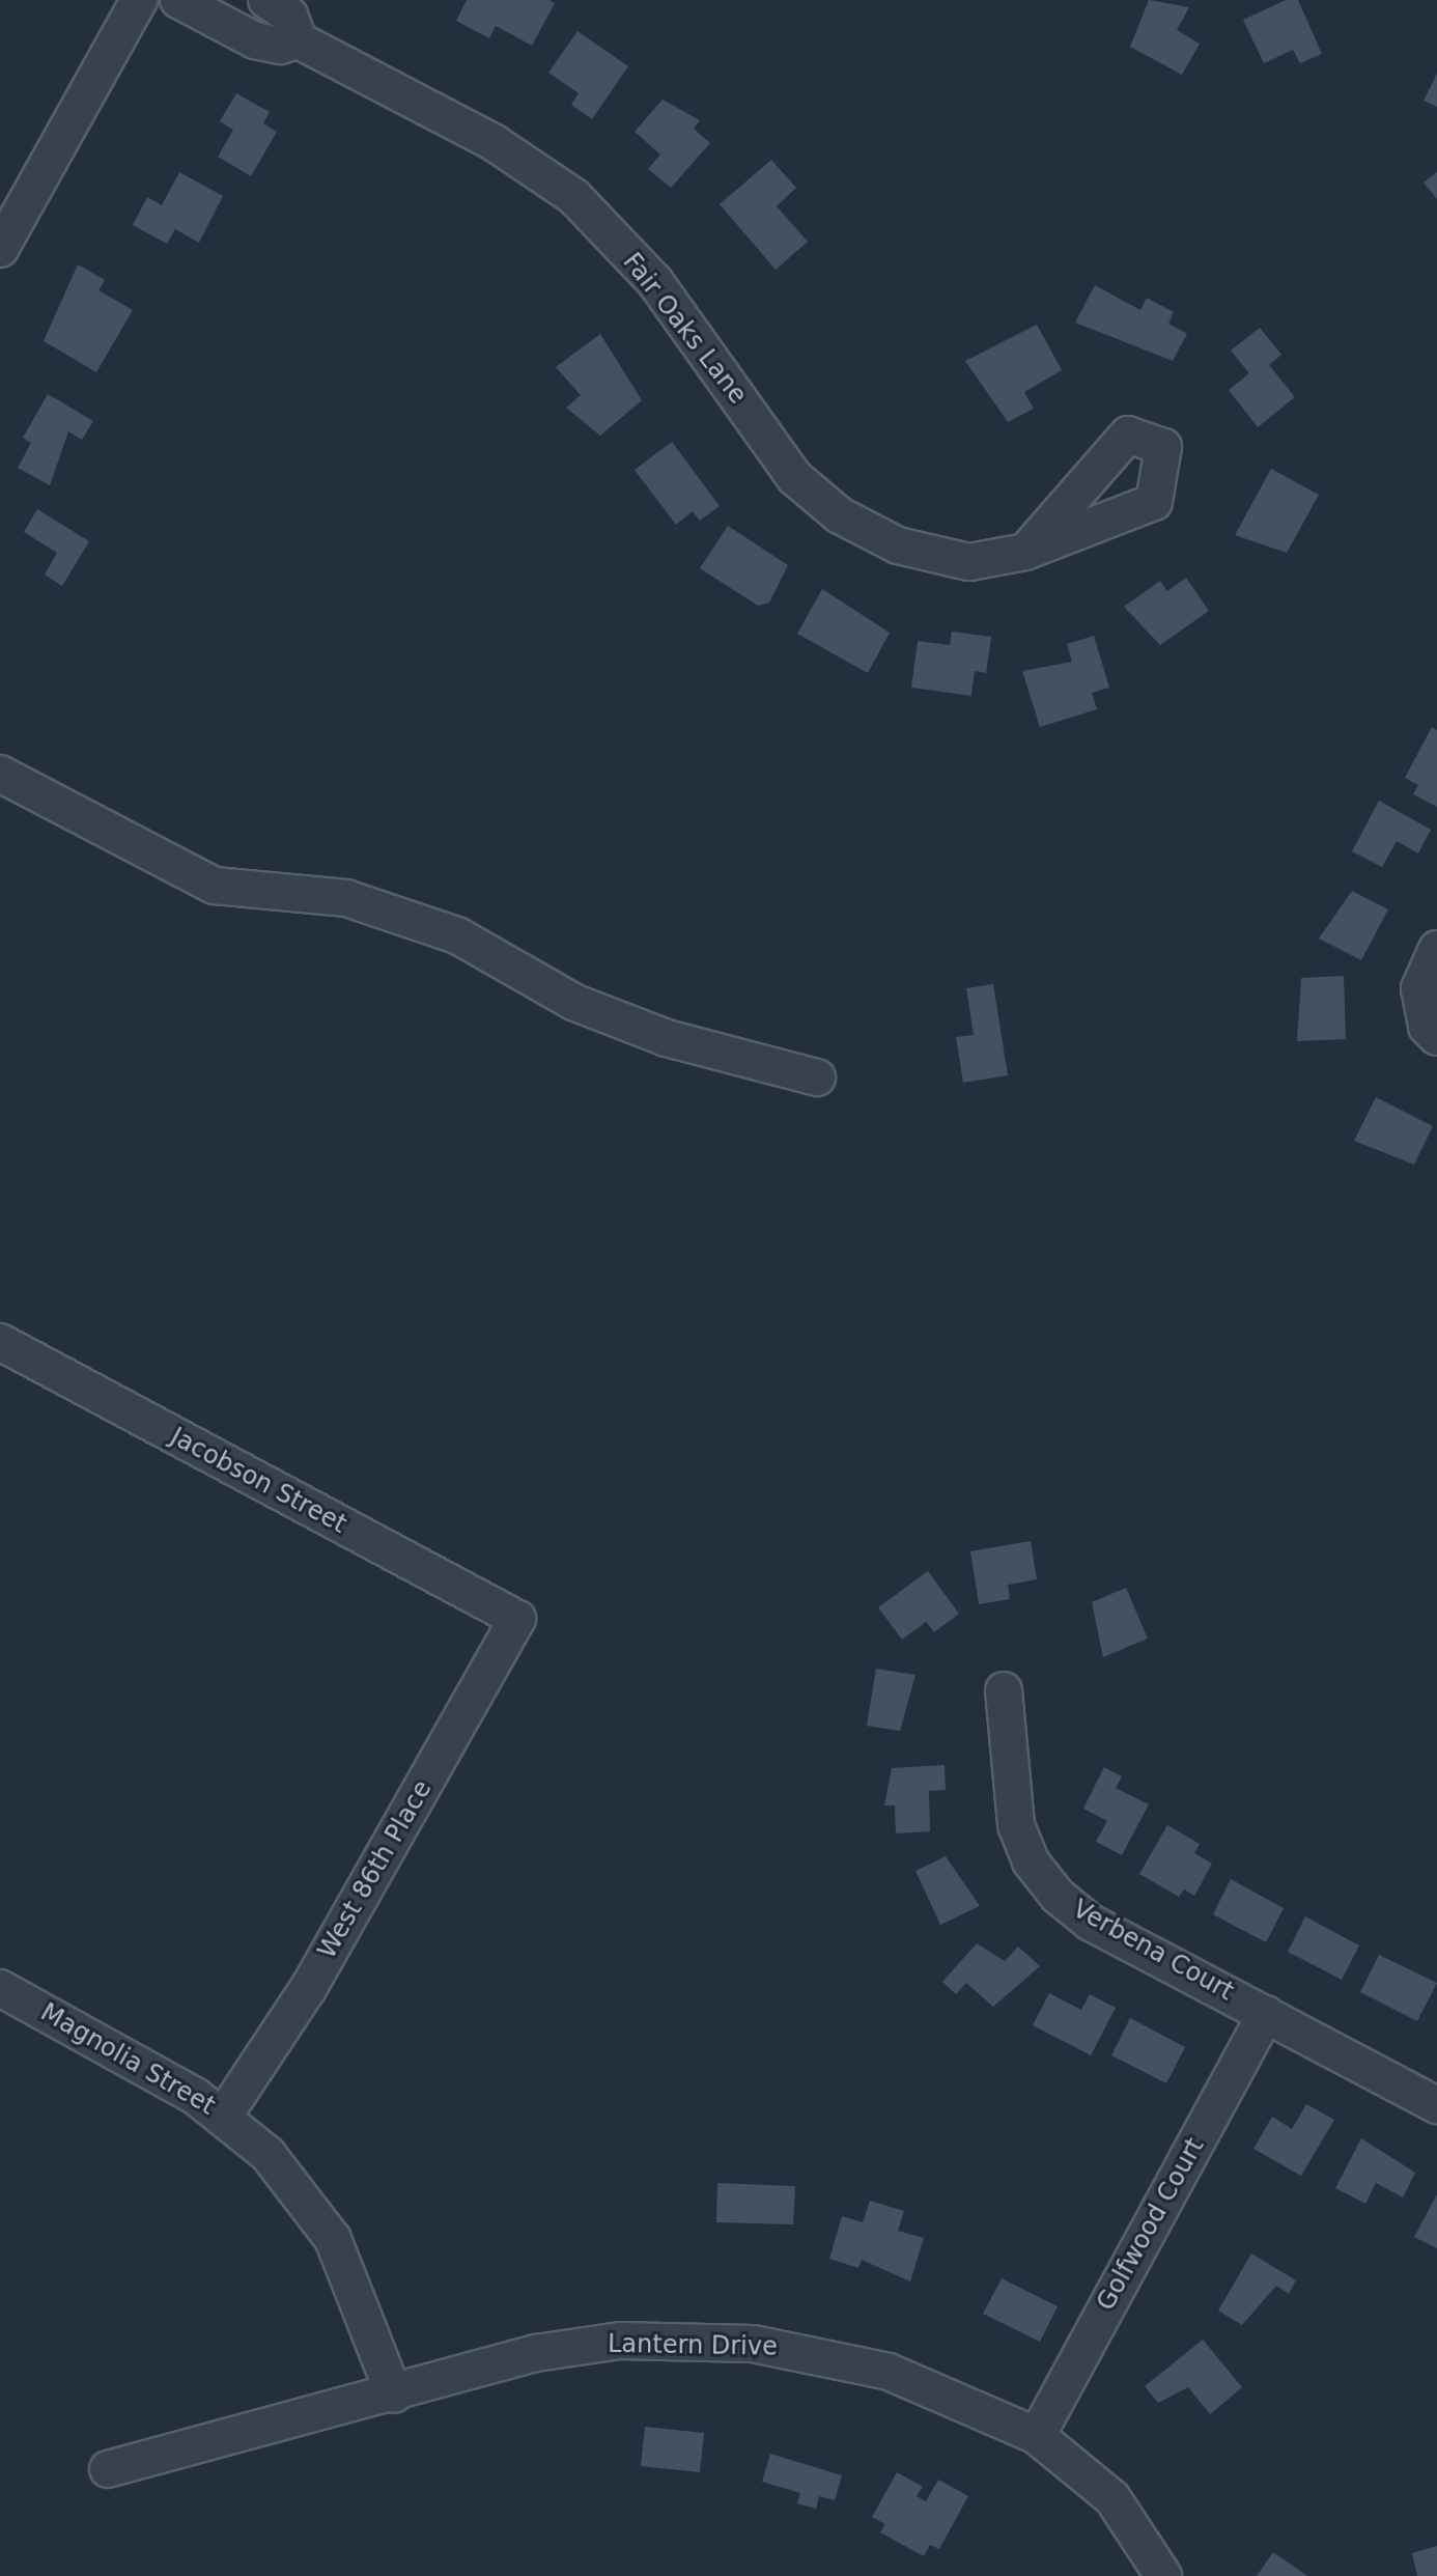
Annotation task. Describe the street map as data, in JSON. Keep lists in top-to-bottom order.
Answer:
{
  "streets": {
    "street": [
      "Fair Oaks Lane",
      "Jacobson Street",
      "West 86th Place",
      "Verbena Court",
      "Magnolia Street",
      "Golfwood Court",
      "Lantern Drive"
    ]
  },
  "crossings": [
    ["Jacobson Street", "West 86th Place"],
    ["West 86th Place", "Magnolia Street"],
    ["Verbena Court", "Golfwood Court"],
    ["Magnolia Street", "Lantern Drive"],
    ["Golfwood Court", "Lantern Drive"]
  ]
}
